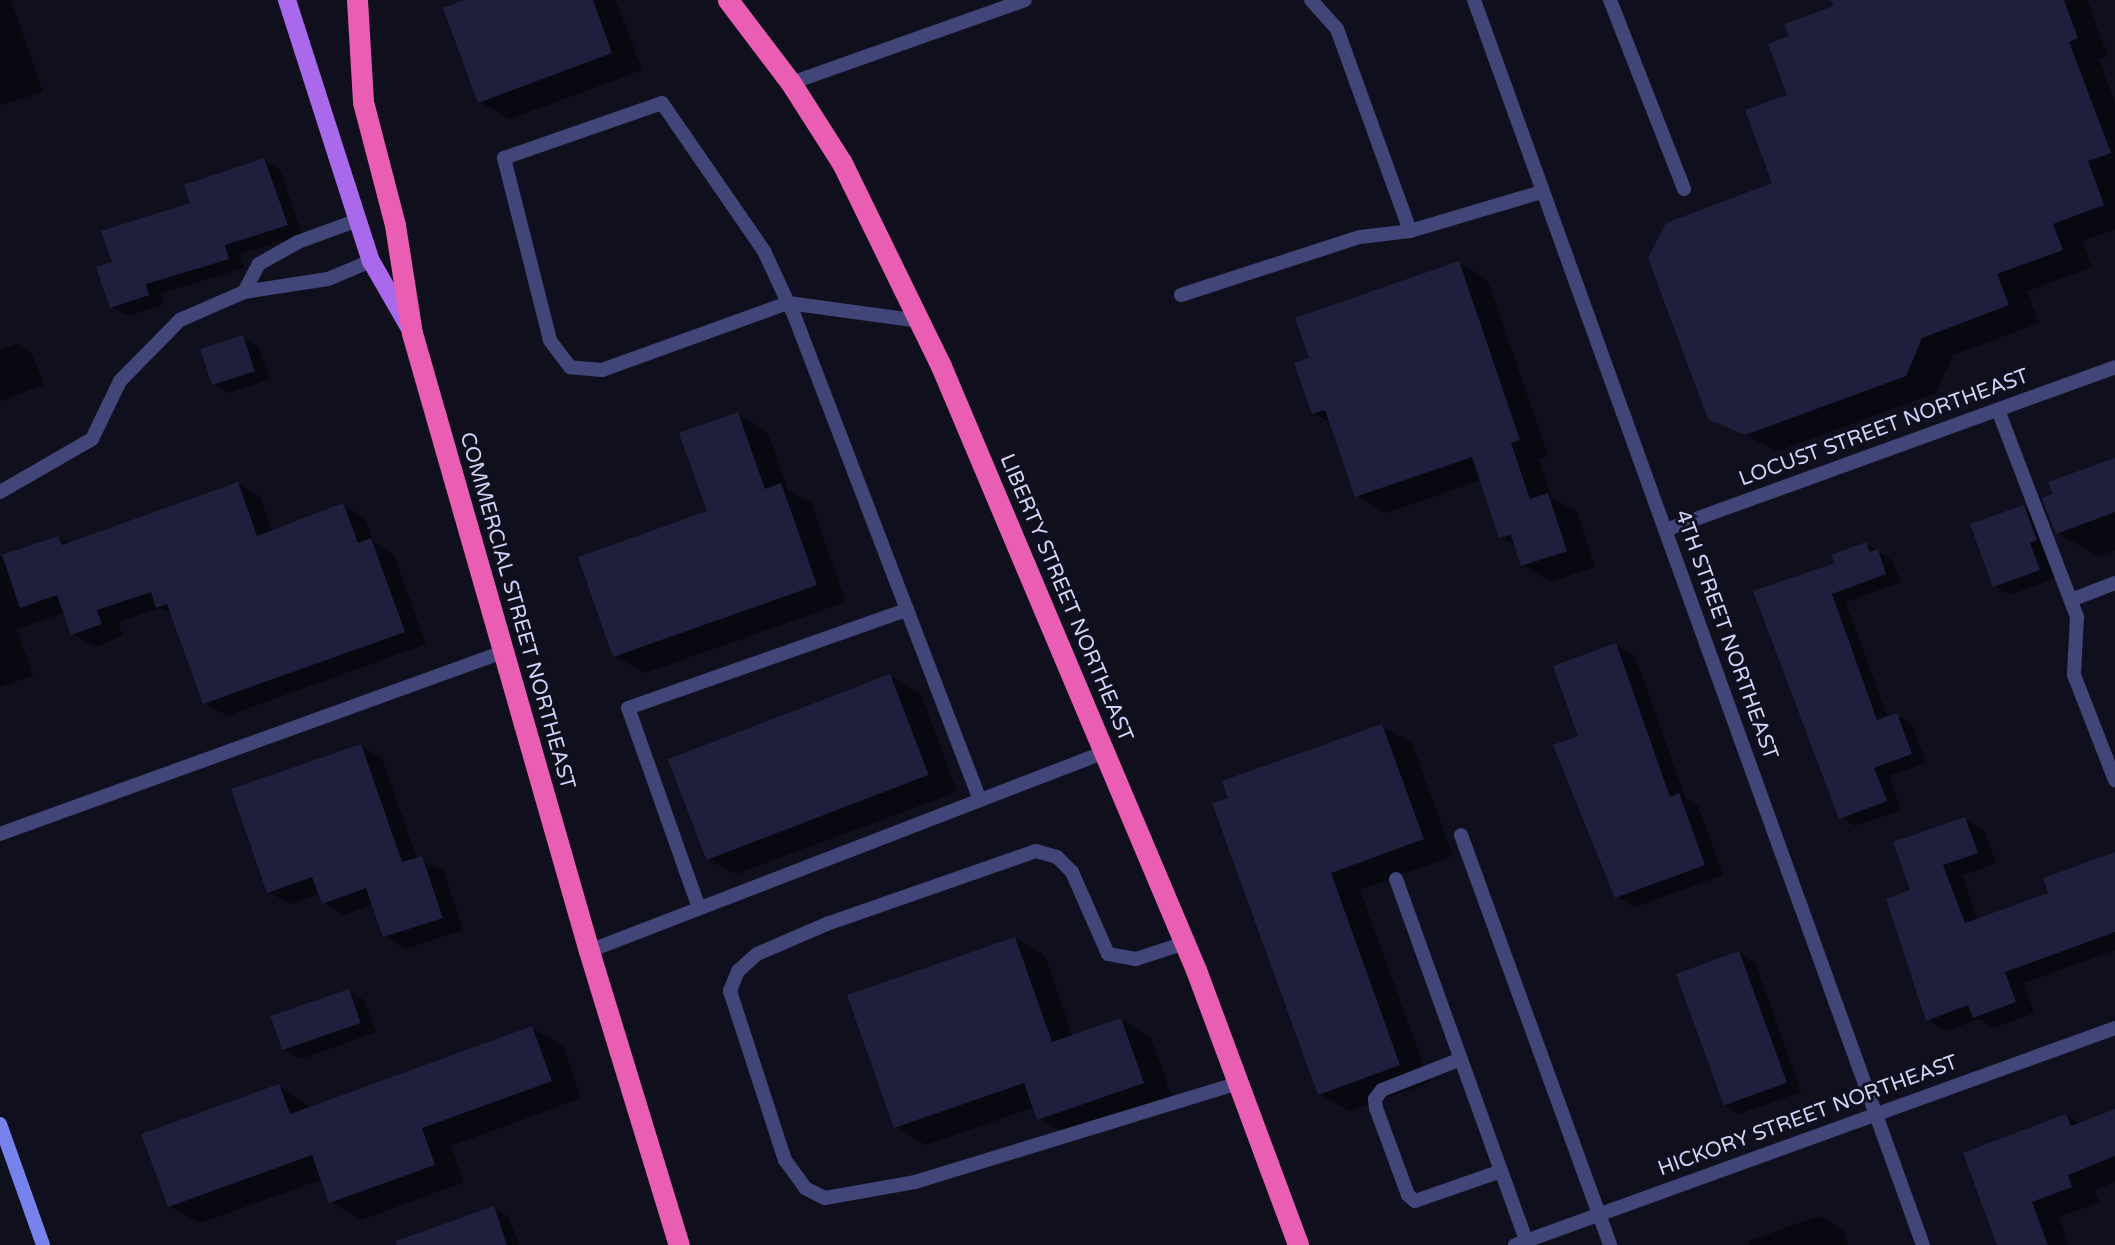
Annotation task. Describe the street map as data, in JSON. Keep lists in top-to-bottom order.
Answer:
{
  "streets": {
    "highway": ["LIBERTY STREET NORTHEAST", "COMMERCIAL STREET NORTHEAST"],
    "street": ["LOCUST STREET NORTHEAST", "4TH STREET NORTHEAST", "HICKORY STREET NORTHEAST"]
  },
  "crossings": [
    ["LOCUST STREET NORTHEAST", "4TH STREET NORTHEAST"],
    ["4TH STREET NORTHEAST", "HICKORY STREET NORTHEAST"]
  ]
}
